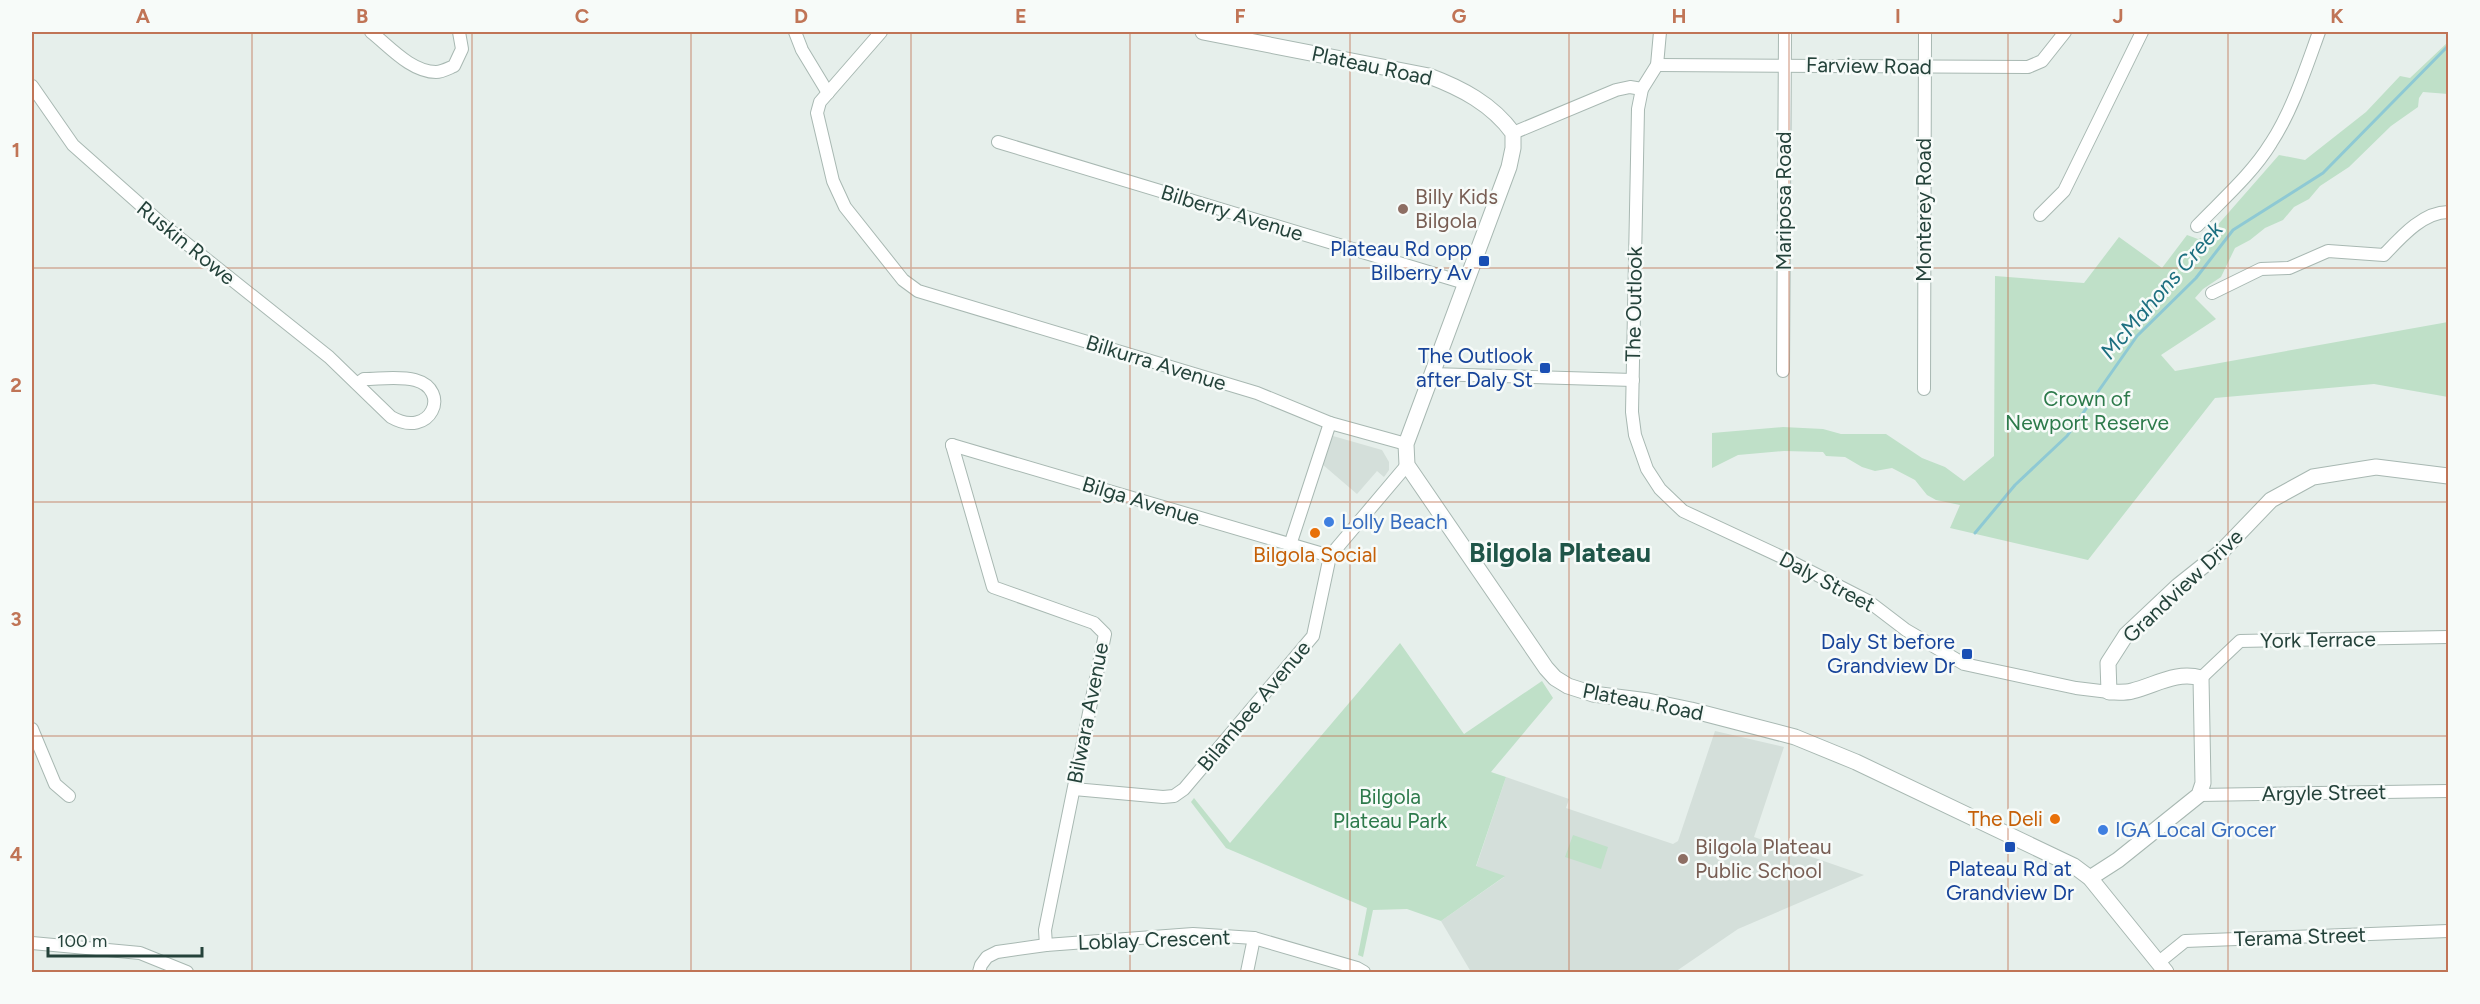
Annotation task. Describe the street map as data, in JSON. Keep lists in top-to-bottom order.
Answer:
{
  "streets": {
    "street": [
      "Plateau Road",
      "Farview Road",
      "Mariposa Road",
      "Monterey Road",
      "Bilberry Avenue",
      "Ruskin Rowe",
      "The Outlook",
      "Bilkurra Avenue",
      "Bilga Avenue",
      "Daly Street",
      "Grandview Drive",
      "York Terrace",
      "Bilambee Avenue",
      "Bilwara Avenue",
      "Argyle Street",
      "Terama Street",
      "Loblay Crescent"
    ]
  },
  "crossings": [
    ["Plateau Road", "Bilambee Avenue"],
    ["Plateau Road", "Terama Street"],
    ["Farview Road", "Mariposa Road"],
    ["Farview Road", "Monterey Road"],
    ["Farview Road", "The Outlook"],
    ["The Outlook", "Daly Street"],
    ["Bilga Avenue", "Bilambee Avenue"],
    ["Bilga Avenue", "Bilwara Avenue"],
    ["Daly Street", "Grandview Drive"],
    ["Bilambee Avenue", "Bilwara Avenue"],
    ["Bilwara Avenue", "Loblay Crescent"]
  ],
  "districts": ["Bilgola Plateau"],
  "water": ["McMahons Creek"],
  "parks": ["Crown of Newport Reserve", "Bilgola Plateau Park"],
  "places": {
    "other": [
      "Billy Kids Bilgola",
      "Lolly Beach",
      "Bilgola Social",
      "The Deli",
      "IGA Local Grocer",
      "Bilgola Plateau Public School"
    ],
    "transit": [
      "Plateau Rd opp Bilberry Av",
      "The Outlook after Daly St",
      "Daly St before Grandview Dr",
      "Plateau Rd at Grandview Dr"
    ]
  },
  "scale_bar": "100 m",
  "grid": {
    "columns": [
      "A",
      "B",
      "C",
      "D",
      "E",
      "F",
      "G",
      "H",
      "I",
      "J",
      "K"
    ],
    "rows": [
      "1",
      "2",
      "3",
      "4"
    ]
  }
}
